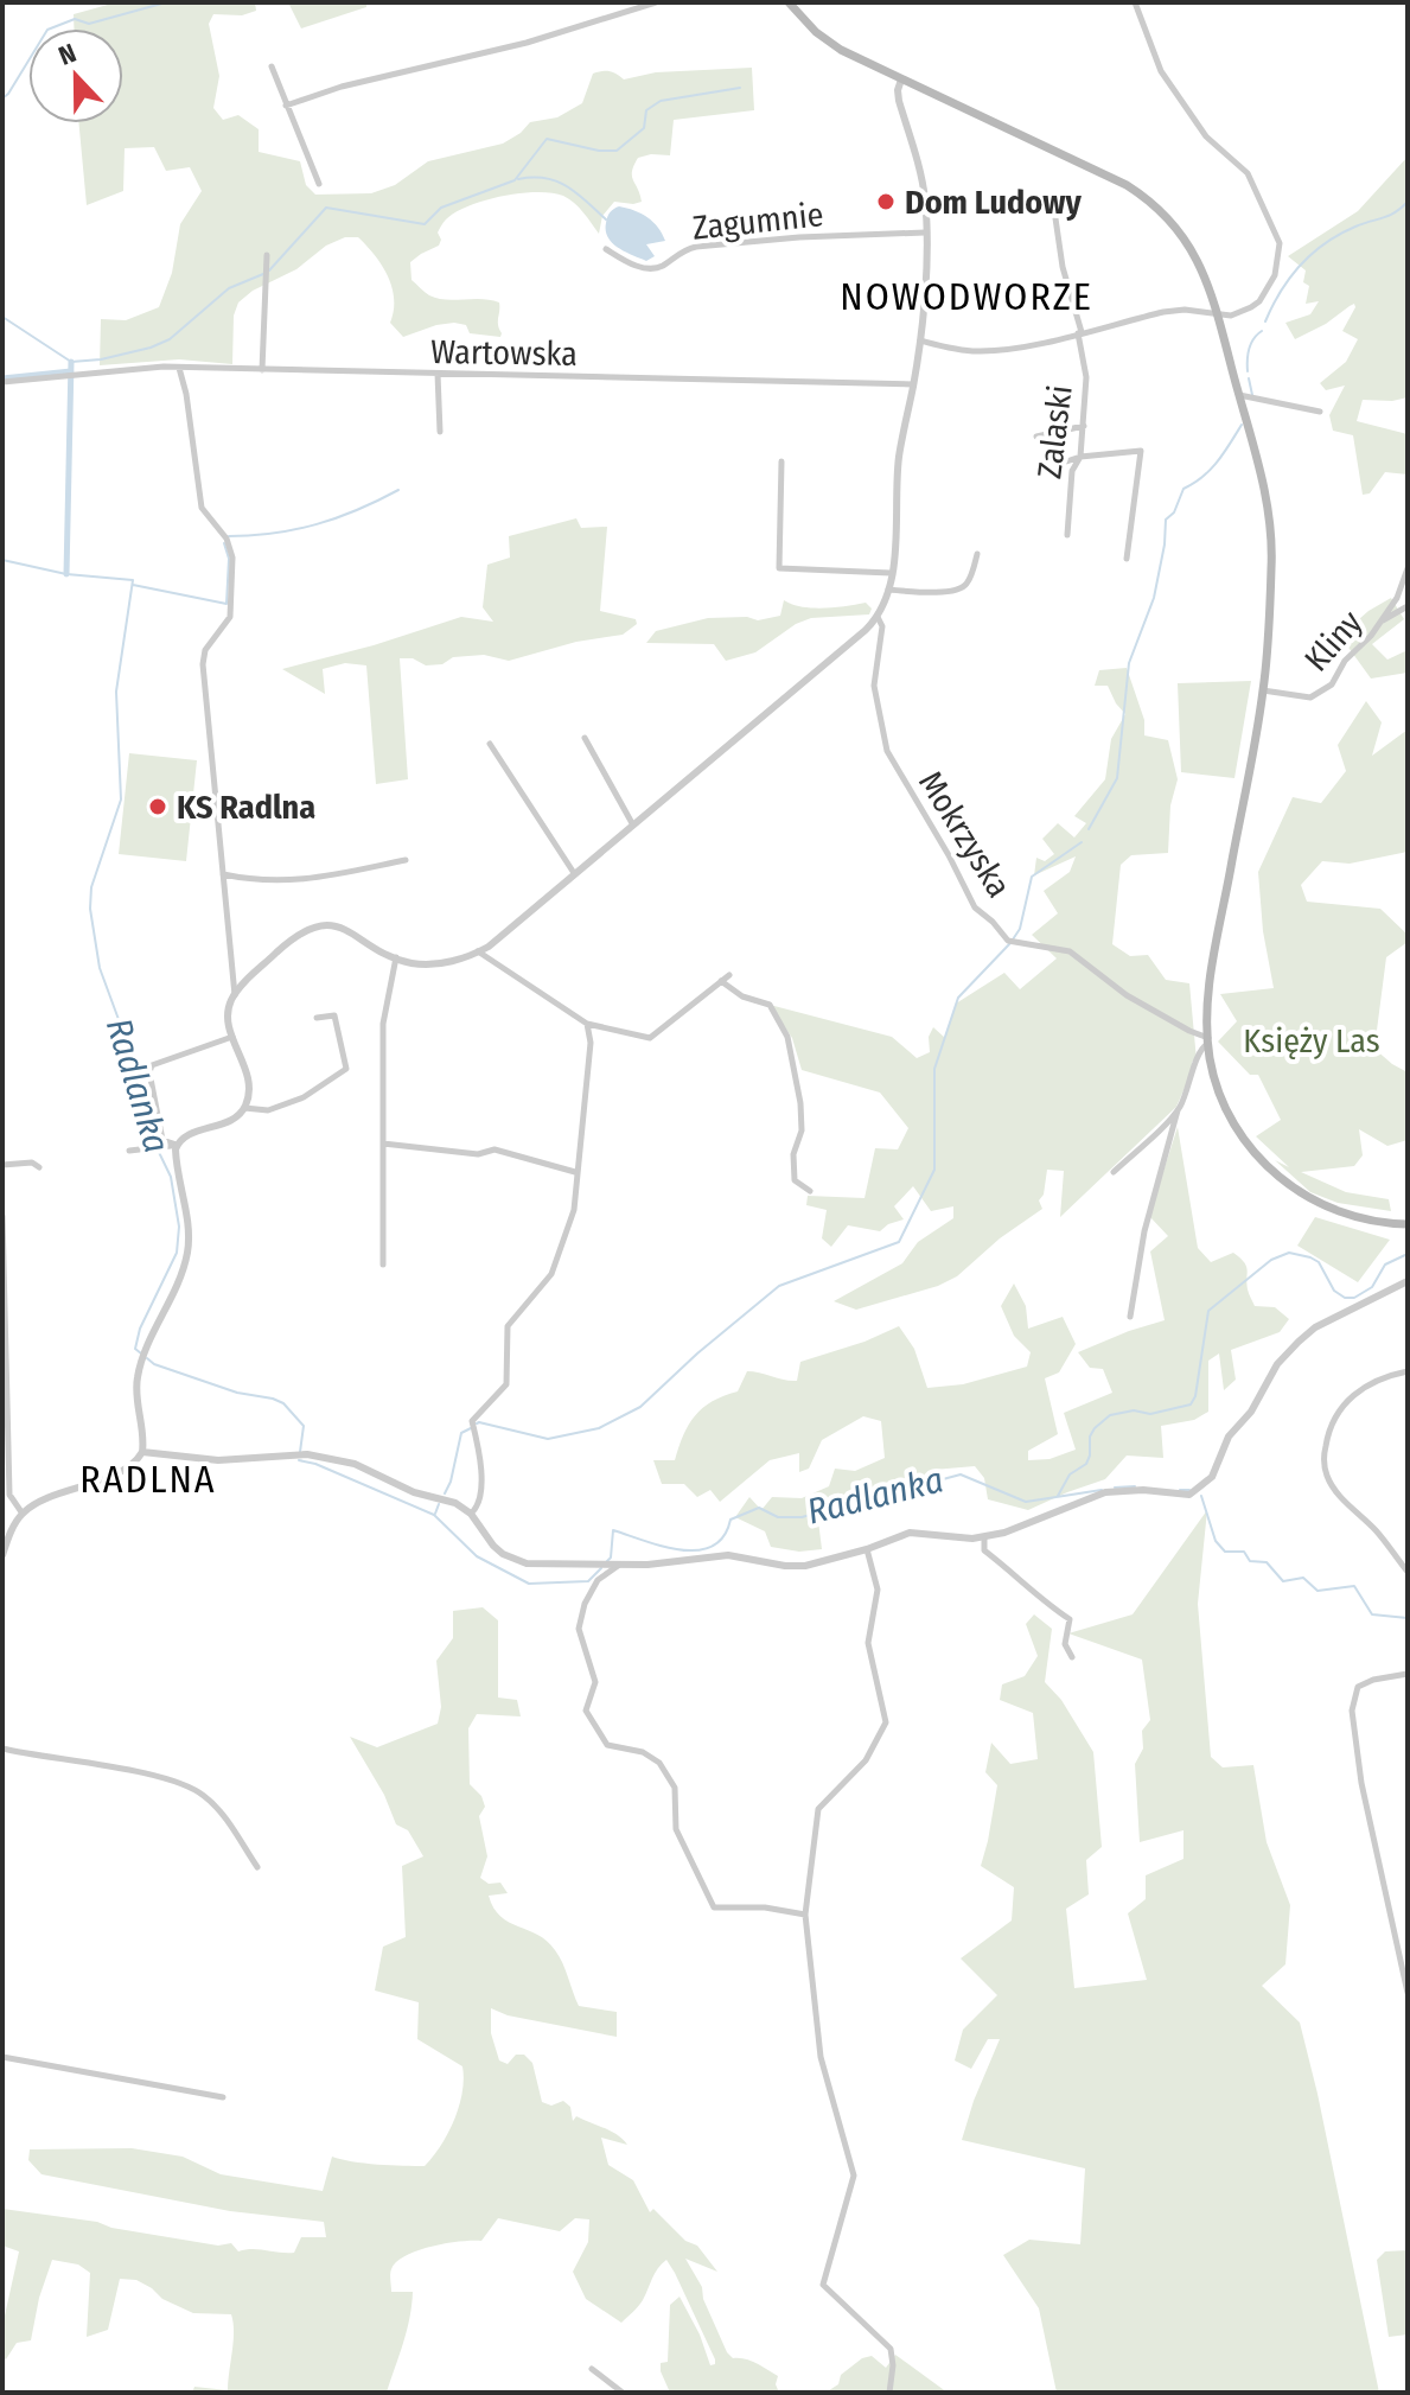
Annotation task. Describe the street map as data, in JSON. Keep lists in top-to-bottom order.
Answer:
{
  "streets": {
    "street": [
      "Zagumnie",
      "Wartowska",
      "Zalaski",
      "Kliny",
      "Mokrzyska"
    ]
  },
  "districts": ["NOWODWORZE", "RADLNA"],
  "water": ["Radlanka"],
  "parks": ["Księży Las"],
  "places": ["Dom Ludowy", "KS Radlna"],
  "north": "top"
}
